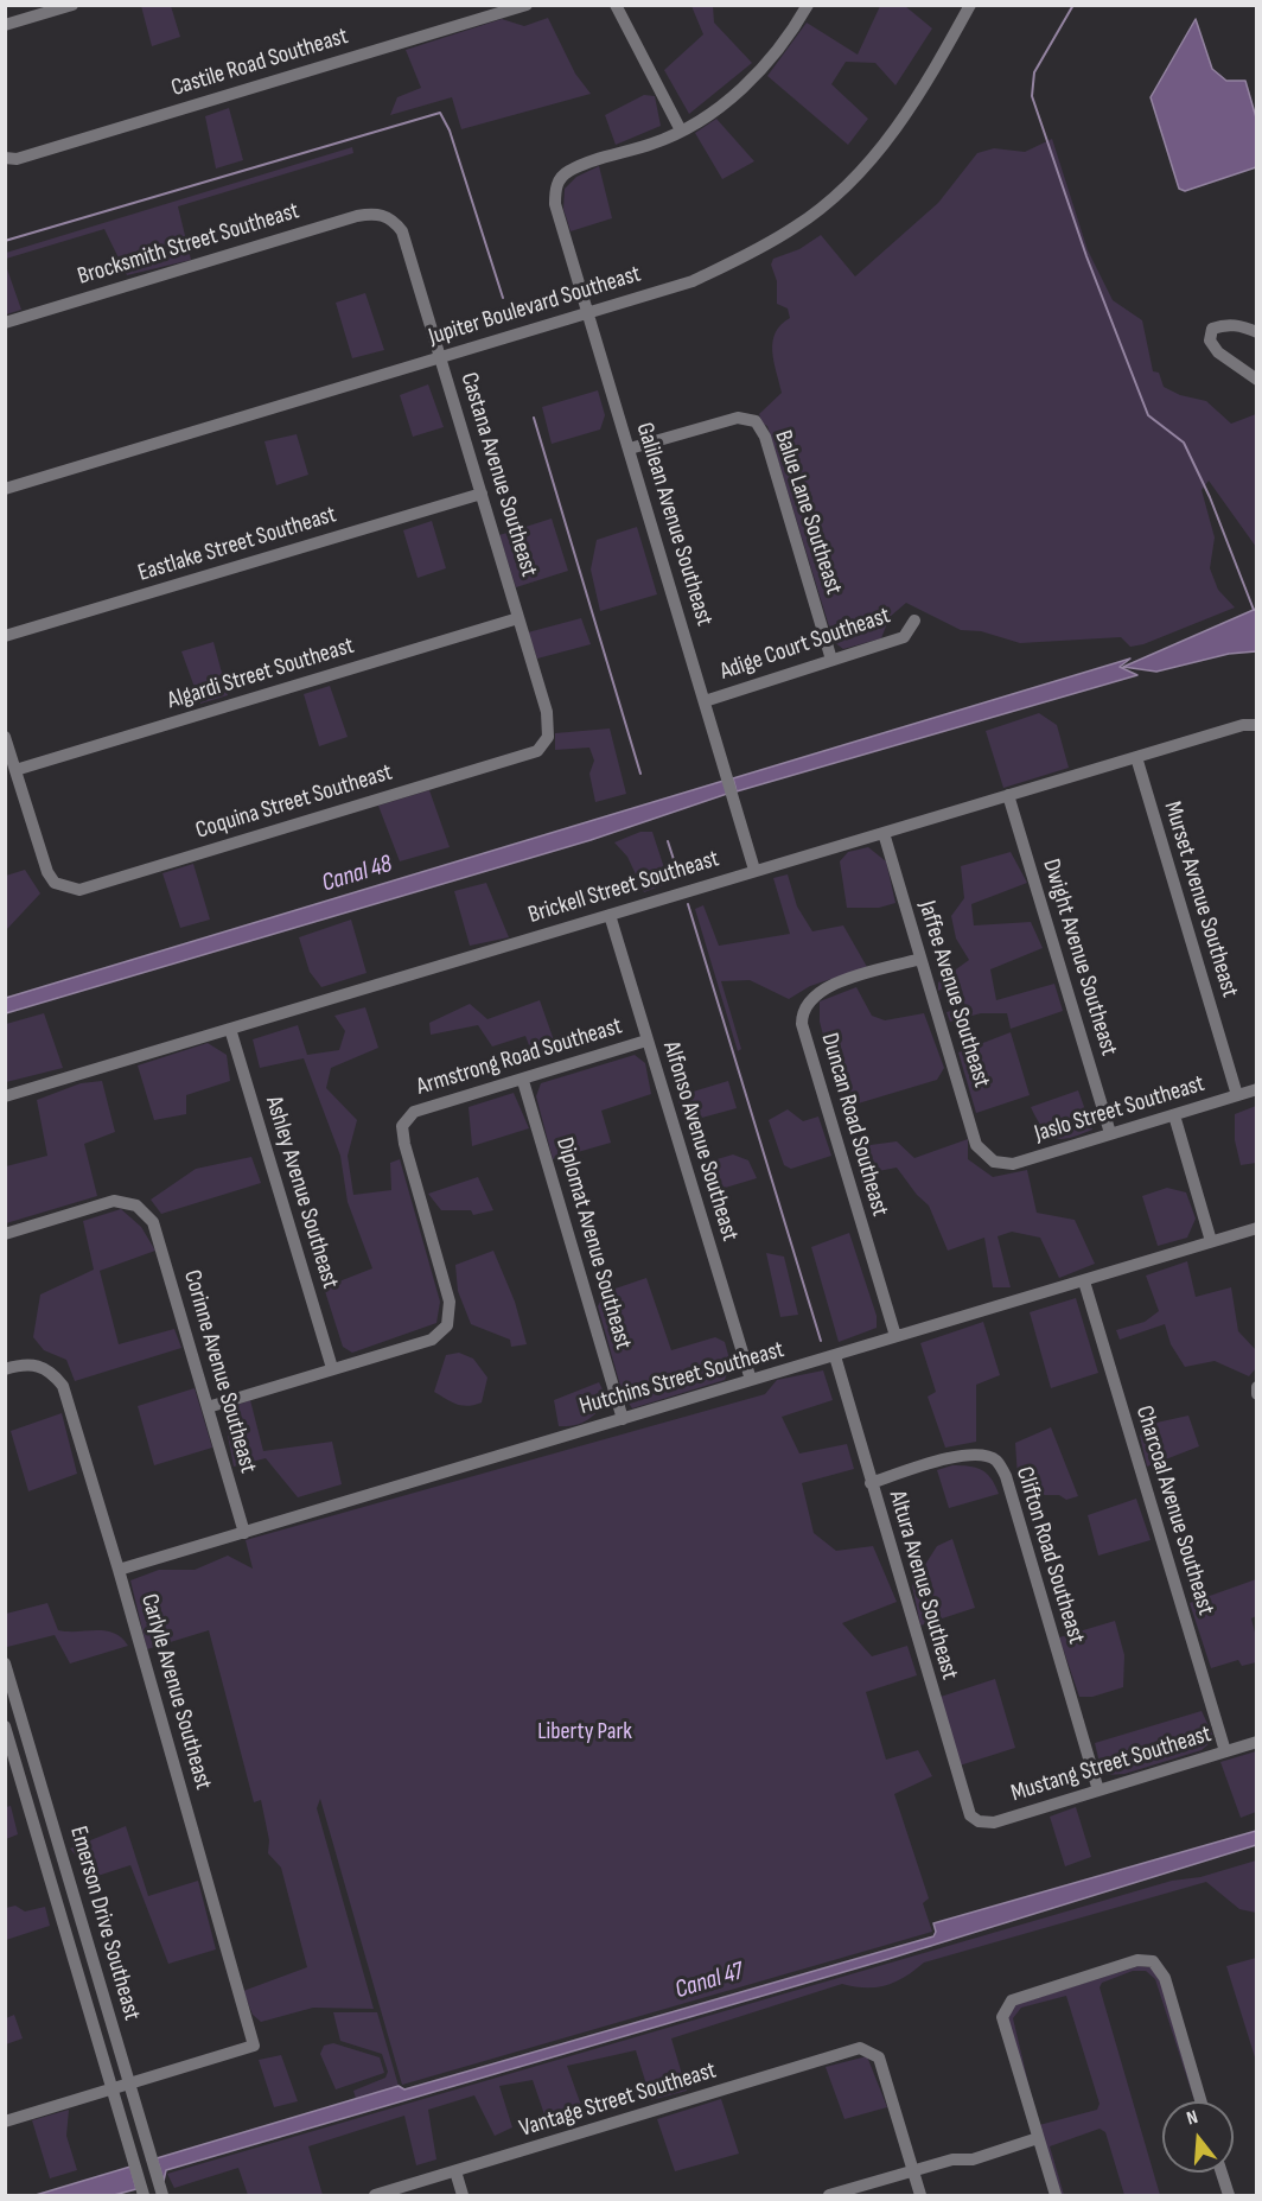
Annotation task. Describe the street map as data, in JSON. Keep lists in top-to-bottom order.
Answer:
{
  "streets": {
    "street": [
      "Castile Road Southeast",
      "Brocksmith Street Southeast",
      "Jupiter Boulevard Southeast",
      "Castana Avenue Southeast",
      "Balue Lane Southeast",
      "Galilean Avenue Southeast",
      "Eastlake Street Southeast",
      "Adige Court Southeast",
      "Algardi Street Southeast",
      "Coquina Street Southeast",
      "Brickell Street Southeast",
      "Murset Avenue Southeast",
      "Dwight Avenue Southeast",
      "Jaffee Avenue Southeast",
      "Armstrong Road Southeast",
      "Jaslo Street Southeast",
      "Duncan Road Southeast",
      "Alfonso Avenue Southeast",
      "Ashley Avenue Southeast",
      "Diplomat Avenue Southeast",
      "Corinne Avenue Southeast",
      "Hutchins Street Southeast",
      "Charcoal Avenue Southeast",
      "Clifton Road Southeast",
      "Altura Avenue Southeast",
      "Carlyle Avenue Southeast",
      "Mustang Street Southeast",
      "Emerson Drive Southeast",
      "Vantage Street Southeast"
    ]
  },
  "crossings": [
    ["Brocksmith Street Southeast", "Castana Avenue Southeast"],
    ["Jupiter Boulevard Southeast", "Castana Avenue Southeast"],
    ["Jupiter Boulevard Southeast", "Galilean Avenue Southeast"],
    ["Castana Avenue Southeast", "Eastlake Street Southeast"],
    ["Castana Avenue Southeast", "Algardi Street Southeast"],
    ["Castana Avenue Southeast", "Coquina Street Southeast"],
    ["Balue Lane Southeast", "Galilean Avenue Southeast"],
    ["Balue Lane Southeast", "Adige Court Southeast"],
    ["Galilean Avenue Southeast", "Adige Court Southeast"],
    ["Galilean Avenue Southeast", "Brickell Street Southeast"],
    ["Algardi Street Southeast", "Coquina Street Southeast"],
    ["Brickell Street Southeast", "Murset Avenue Southeast"],
    ["Brickell Street Southeast", "Dwight Avenue Southeast"],
    ["Brickell Street Southeast", "Jaffee Avenue Southeast"],
    ["Brickell Street Southeast", "Alfonso Avenue Southeast"],
    ["Brickell Street Southeast", "Ashley Avenue Southeast"],
    ["Murset Avenue Southeast", "Jaslo Street Southeast"],
    ["Dwight Avenue Southeast", "Jaslo Street Southeast"],
    ["Jaffee Avenue Southeast", "Jaslo Street Southeast"],
    ["Jaffee Avenue Southeast", "Duncan Road Southeast"],
    ["Armstrong Road Southeast", "Alfonso Avenue Southeast"],
    ["Armstrong Road Southeast", "Ashley Avenue Southeast"],
    ["Armstrong Road Southeast", "Diplomat Avenue Southeast"],
    ["Armstrong Road Southeast", "Corinne Avenue Southeast"],
    ["Duncan Road Southeast", "Hutchins Street Southeast"],
    ["Alfonso Avenue Southeast", "Hutchins Street Southeast"],
    ["Diplomat Avenue Southeast", "Hutchins Street Southeast"],
    ["Corinne Avenue Southeast", "Hutchins Street Southeast"],
    ["Hutchins Street Southeast", "Charcoal Avenue Southeast"],
    ["Hutchins Street Southeast", "Altura Avenue Southeast"],
    ["Hutchins Street Southeast", "Carlyle Avenue Southeast"],
    ["Charcoal Avenue Southeast", "Mustang Street Southeast"],
    ["Clifton Road Southeast", "Altura Avenue Southeast"],
    ["Clifton Road Southeast", "Mustang Street Southeast"],
    ["Altura Avenue Southeast", "Mustang Street Southeast"],
    ["Carlyle Avenue Southeast", "Emerson Drive Southeast"]
  ],
  "water": ["Canal 48", "Canal 47"],
  "parks": ["Liberty Park"],
  "north": "top"
}
